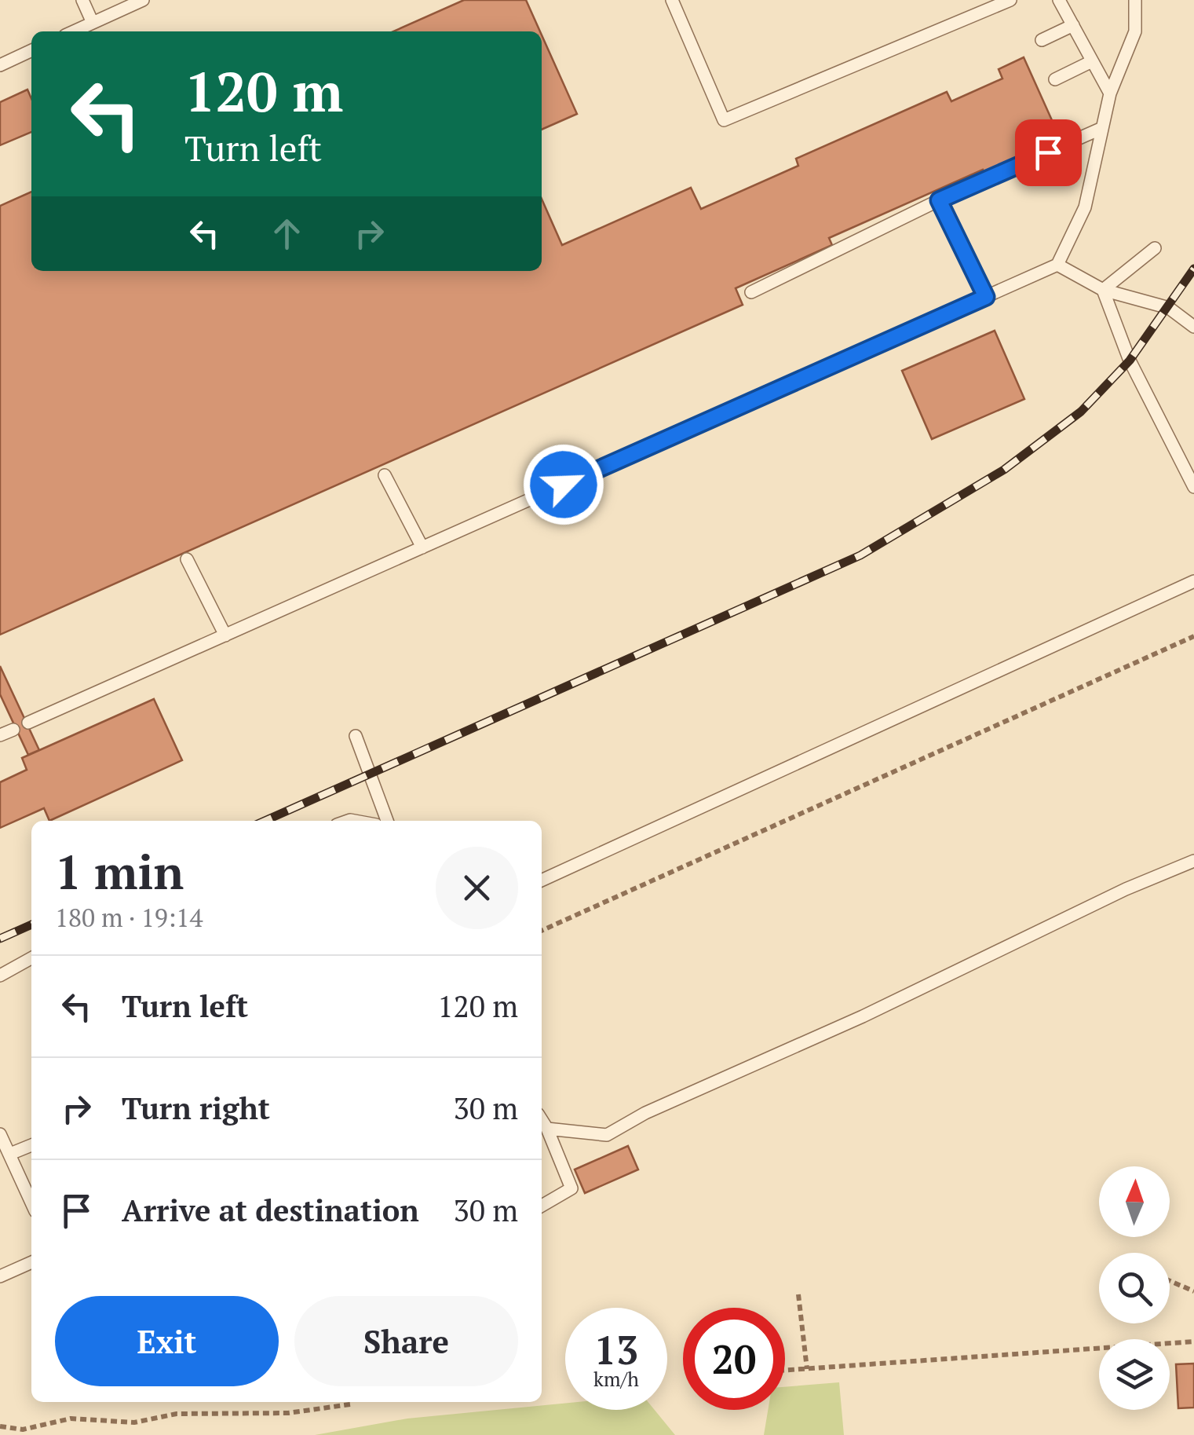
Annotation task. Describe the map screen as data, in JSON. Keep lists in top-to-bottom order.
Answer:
{
  "north": "top",
  "page": {
    "turn": ["120 m", "Turn left"],
    "heading": ["1 min", "180 m · 19:14"],
    "list": [
      {
        "name": "Turn left",
        "value": "120 m"
      },
      {
        "name": "Turn right",
        "value": "30 m"
      },
      {
        "name": "Arrive at destination",
        "value": "30 m"
      }
    ],
    "buttons": ["Exit", "Share"],
    "speed": "13 km/h",
    "limit": "20"
  }
}
